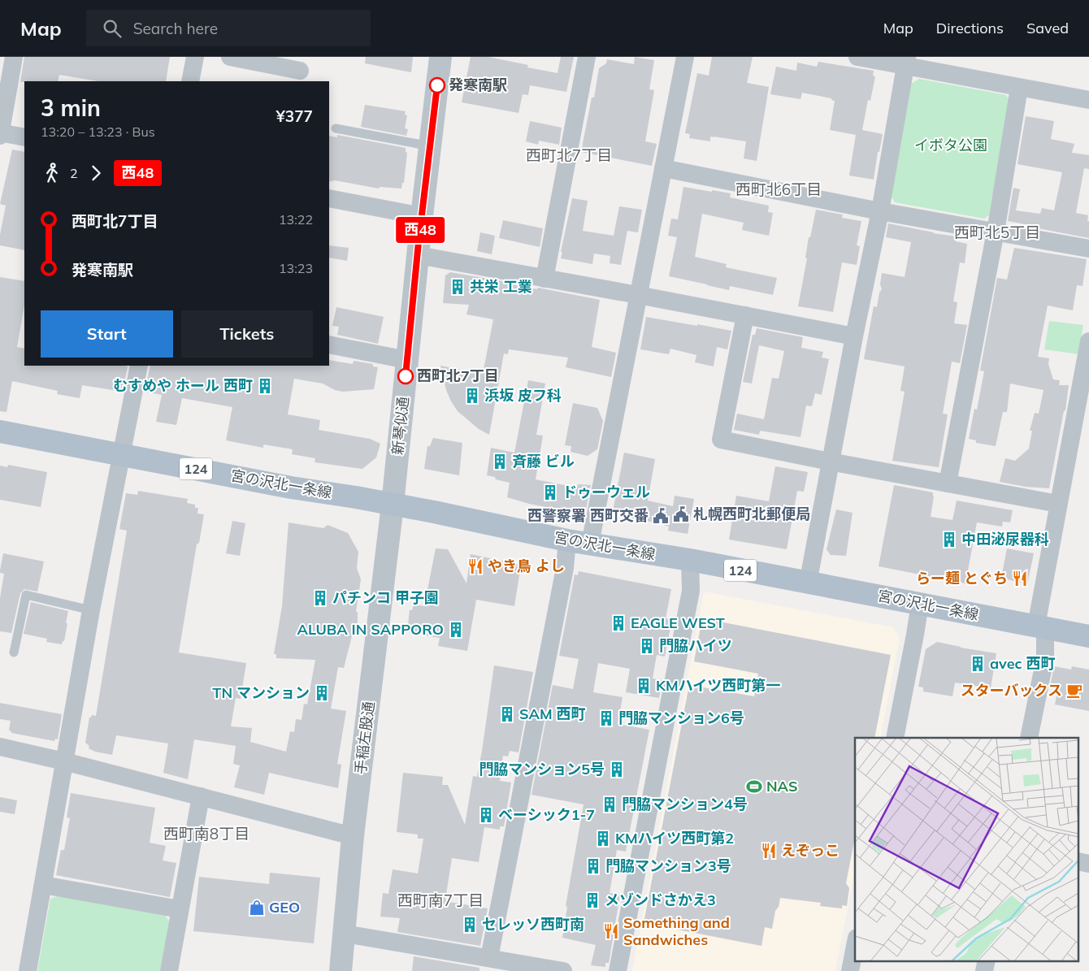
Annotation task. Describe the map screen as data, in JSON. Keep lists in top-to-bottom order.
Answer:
{
  "streets": {
    "main road": ["124", "宮の沢北一条線"],
    "street": ["新琴似通", "手稲左股通"]
  },
  "crossings": [
    ["新琴似通", "宮の沢北一条線"],
    ["新琴似通", "手稲左股通"],
    ["宮の沢北一条線", "手稲左股通"]
  ],
  "districts": [
    "西町北7丁目",
    "西町北6丁目",
    "西町北5丁目",
    "西町南8丁目",
    "西町南7丁目"
  ],
  "parks": ["イボタ公園"],
  "places": {
    "other": ["発寒南駅", "西町北7丁目"],
    "building": [
      "共栄 工業",
      "むすめや ホール 西町",
      "浜坂 皮フ科",
      "斉藤 ビル",
      "ドゥーウェル",
      "中田泌尿器科",
      "パチンコ 甲子園",
      "EAGLE WEST",
      "ALUBA IN SAPPORO",
      "門脇ハイツ",
      "avec 西町",
      "KMハイツ西町第一",
      "TN マンション",
      "SAM 西町",
      "門脇マンション6号",
      "門脇マンション5号",
      "門脇マンション4号",
      "ベーシック1-7",
      "KMハイツ西町第2",
      "門脇マンション3号",
      "メゾンドさかえ3",
      "セレッソ西町南"
    ],
    "public building": ["札幌西町北郵便局", "西警察署 西町交番"],
    "restaurant": [
      "やき鳥 よし",
      "らー麺 とぐち",
      "えぞっこ",
      "Something and Sandwiches"
    ],
    "cafe": ["スターバックス"],
    "sports": ["NAS"],
    "shop": ["GEO"]
  },
  "lines": ["bus line 西48"],
  "page": {
    "header": "Map",
    "search": "Search here",
    "nav": ["Map", "Directions", "Saved"],
    "on_map": "西48",
    "heading": ["3 min", "13:20 – 13:23 · Bus", "¥377"],
    "legs": ["2", "西48"],
    "list": [
      {
        "name": "西町北7丁目",
        "value": "13:22"
      },
      {
        "name": "発寒南駅",
        "value": "13:23"
      }
    ],
    "buttons": ["Start", "Tickets"]
  }
}
